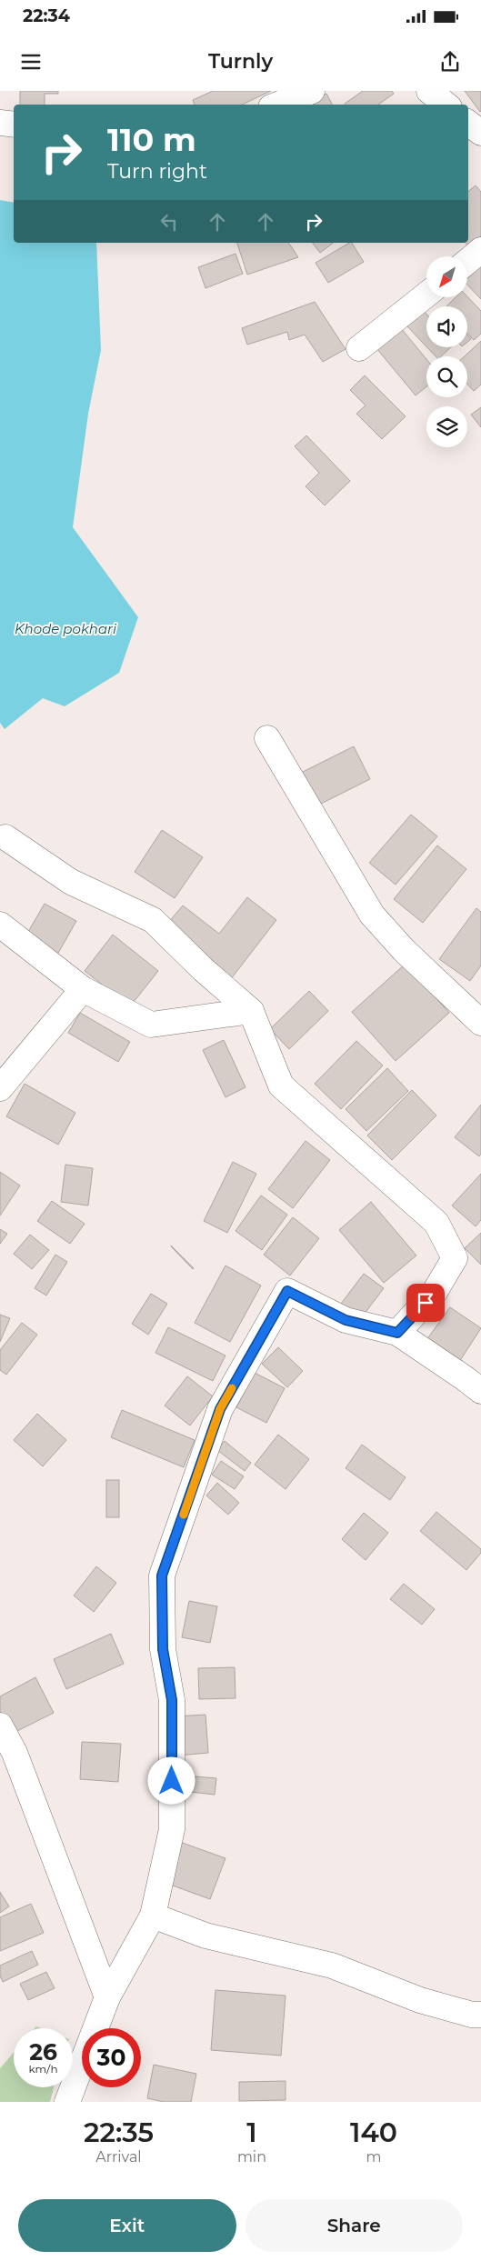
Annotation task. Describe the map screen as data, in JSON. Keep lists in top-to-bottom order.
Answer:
{
  "water": ["Khode pokhari"],
  "north": "bottom left",
  "page": {
    "status": "22:34",
    "header": "Turnly",
    "turn": ["110 m", "Turn right"],
    "speed": "26 km/h",
    "limit": "30",
    "eta": [
      "22:35",
      "Arrival",
      "1",
      "min",
      "140",
      "m"
    ],
    "buttons": ["Exit", "Share"]
  }
}
